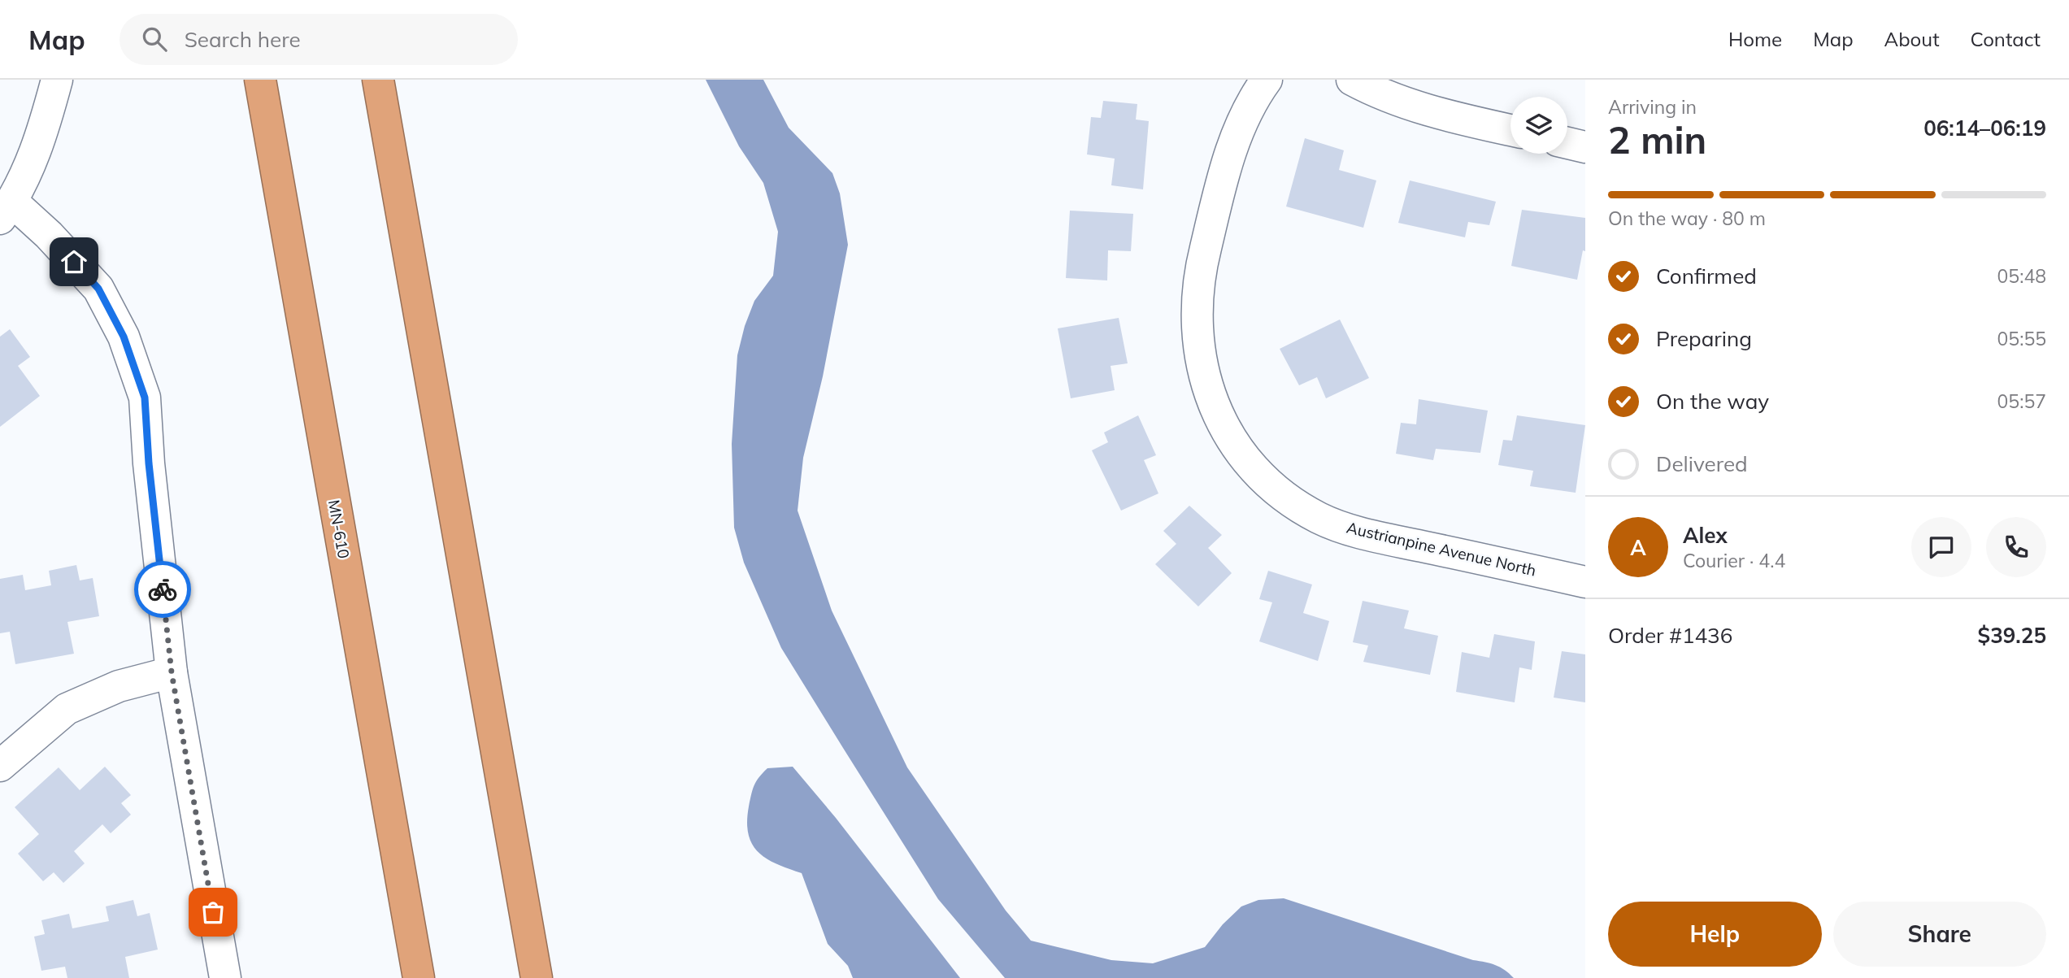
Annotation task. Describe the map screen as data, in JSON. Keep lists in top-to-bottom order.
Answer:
{
  "streets": {
    "highway": ["MN-610"],
    "street": ["Austrianpine Avenue North"]
  },
  "page": {
    "header": "Map",
    "search": "Search here",
    "nav": [
      "Home",
      "Map",
      "About",
      "Contact"
    ],
    "heading": ["2 min", "Arriving in", "06:14–06:19"],
    "panel": [
      "Alex",
      "Courier · 4.4",
      "Order #1436",
      "$39.25"
    ],
    "bar": "On the way · 80 m",
    "list": [
      ["Confirmed", "05:48"],
      ["Preparing", "05:55"],
      ["On the way", "05:57"],
      "Delivered"
    ],
    "round": "A",
    "buttons": ["Help", "Share"]
  }
}
